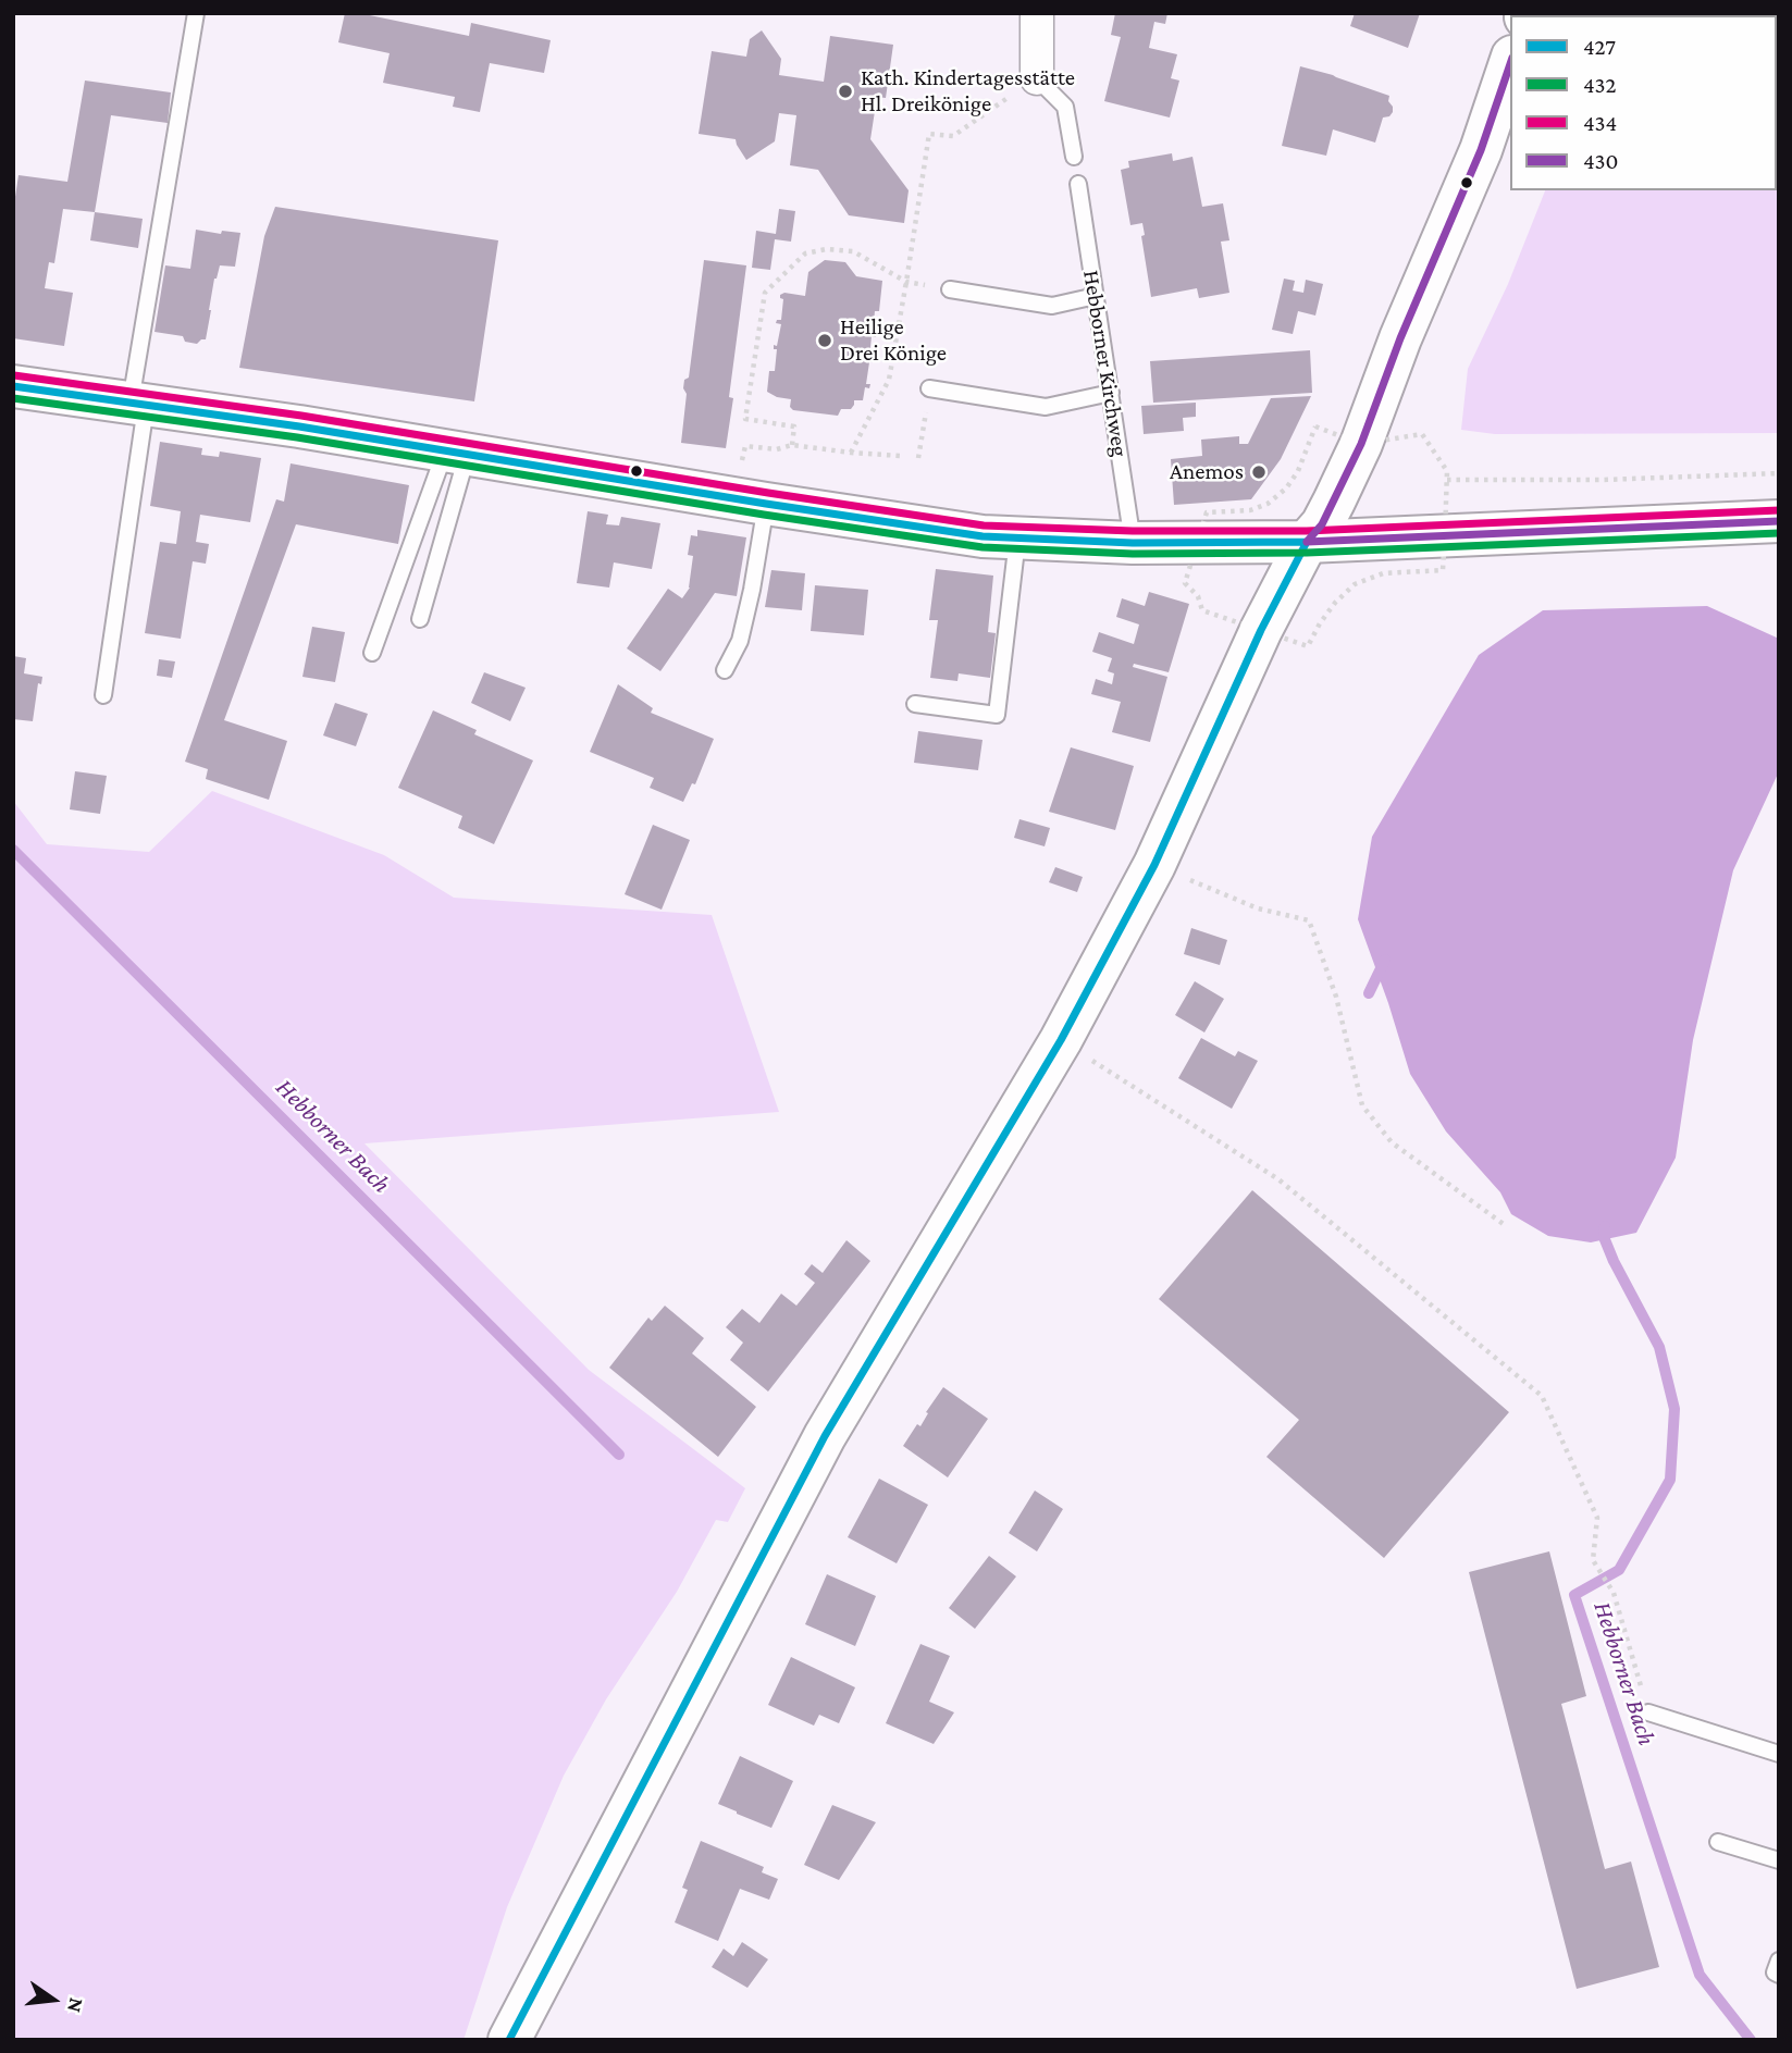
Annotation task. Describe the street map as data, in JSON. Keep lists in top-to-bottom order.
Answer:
{
  "streets": {
    "lane": ["Hebborner Kirchweg"]
  },
  "water": ["Hebborner Bach"],
  "places": ["Kath. Kindertagesstätte Hl. Dreikönige", "Heilige Drei Könige", "Anemos"],
  "lines": [
    "transit line 430",
    "transit line 434",
    "transit line 427",
    "transit line 432"
  ],
  "legend": [
    "427",
    "432",
    "434",
    "430"
  ],
  "north": "right"
}
